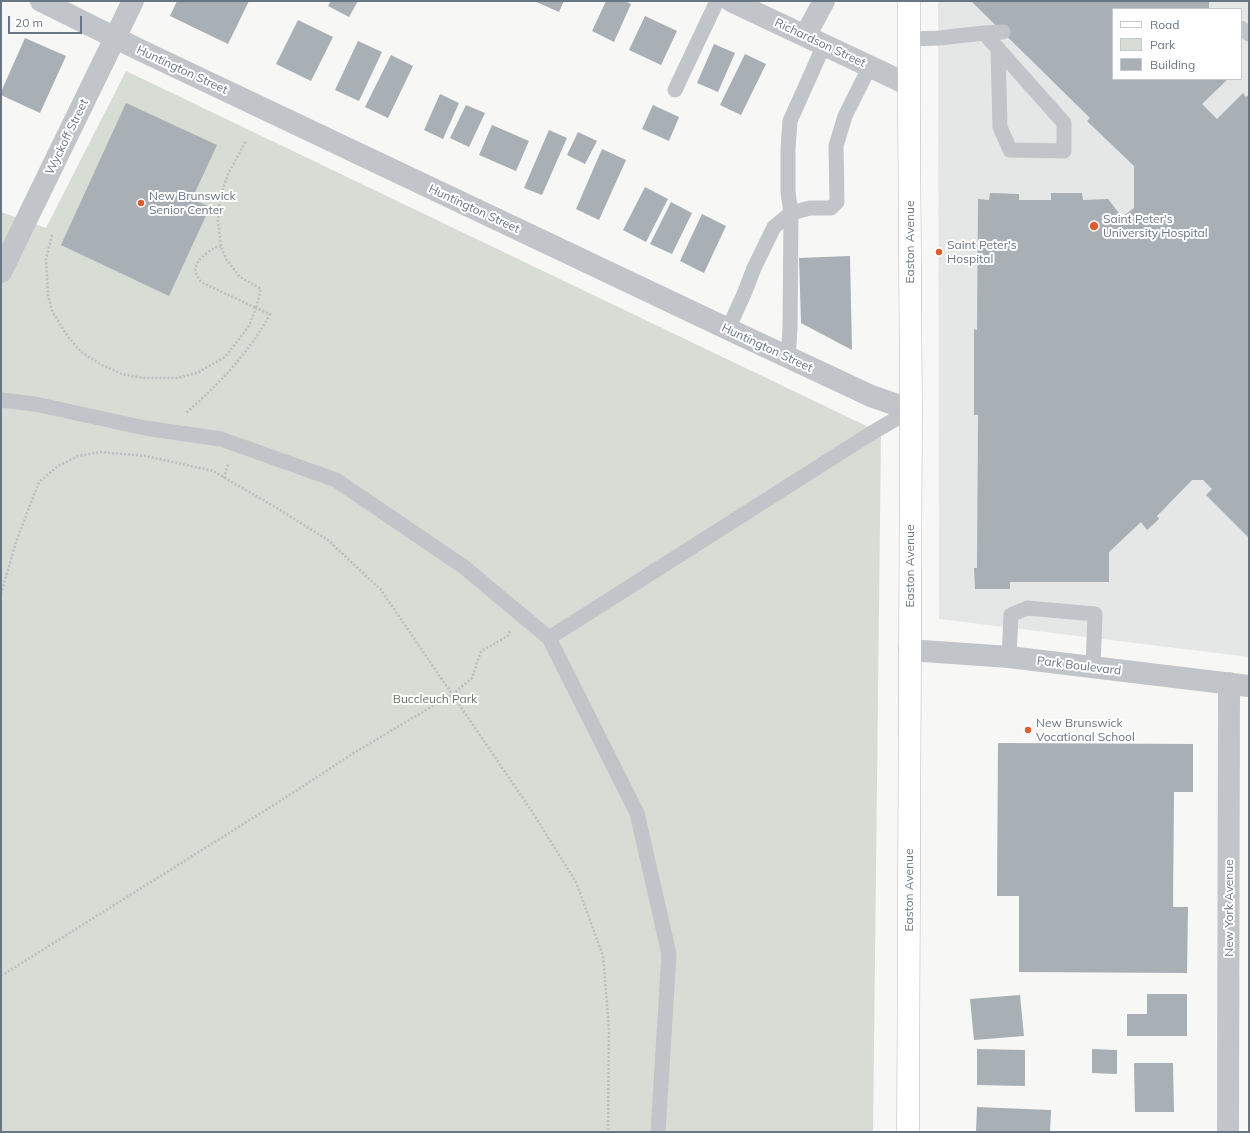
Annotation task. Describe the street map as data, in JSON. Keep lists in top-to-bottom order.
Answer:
{
  "streets": {
    "street": [
      "Richardson Street",
      "Huntington Street",
      "Wyckoff Street",
      "Easton Avenue",
      "Park Boulevard",
      "New York Avenue"
    ]
  },
  "crossings": [
    ["Richardson Street", "Easton Avenue"],
    ["Huntington Street", "Wyckoff Street"],
    ["Huntington Street", "Easton Avenue"],
    ["Easton Avenue", "Park Boulevard"],
    ["Park Boulevard", "New York Avenue"]
  ],
  "parks": ["Buccleuch Park"],
  "places": [
    "New Brunswick Senior Center",
    "Saint Peter's University Hospital",
    "Saint Peter's Hospital",
    "New Brunswick Vocational School"
  ],
  "legend": ["Road", "Park", "Building"],
  "scale_bar": "20 m"
}
